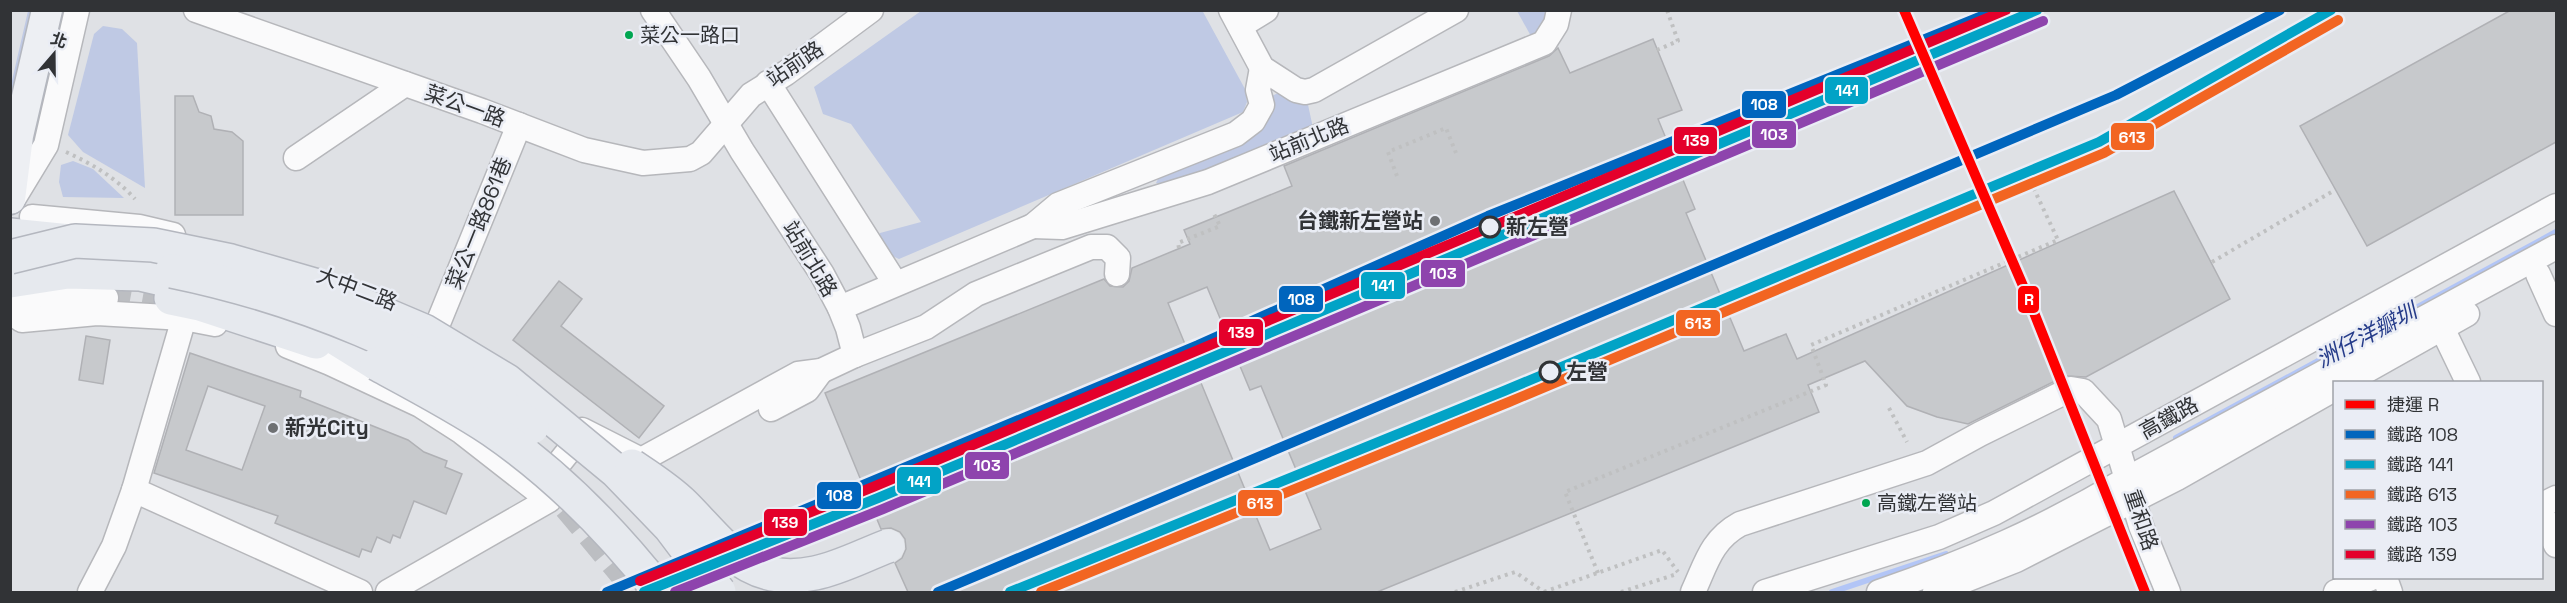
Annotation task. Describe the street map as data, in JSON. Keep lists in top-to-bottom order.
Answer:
{
  "streets": {
    "street": [
      "站前路",
      "菜公一路",
      "站前北路",
      "菜公一路861巷",
      "大中二路",
      "高鐵路",
      "重和路"
    ]
  },
  "crossings": [
    ["站前路", "菜公一路"],
    ["站前路", "站前北路"],
    ["菜公一路", "站前北路"],
    ["菜公一路", "菜公一路861巷"],
    ["菜公一路861巷", "大中二路"],
    ["高鐵路", "重和路"]
  ],
  "water": ["洲仔洋瓣圳"],
  "places": [
    "菜公一路口",
    "台鐵新左營站",
    "新左營",
    "左營",
    "新光City",
    "高鐵左營站"
  ],
  "lines": [
    "metro line R",
    "rail line 108",
    "rail line 141",
    "rail line 139",
    "rail line 613",
    "rail line 103"
  ],
  "legend": [
    "捷運 R",
    "鐵路 108",
    "鐵路 141",
    "鐵路 613",
    "鐵路 103",
    "鐵路 139"
  ],
  "north": "top"
}
